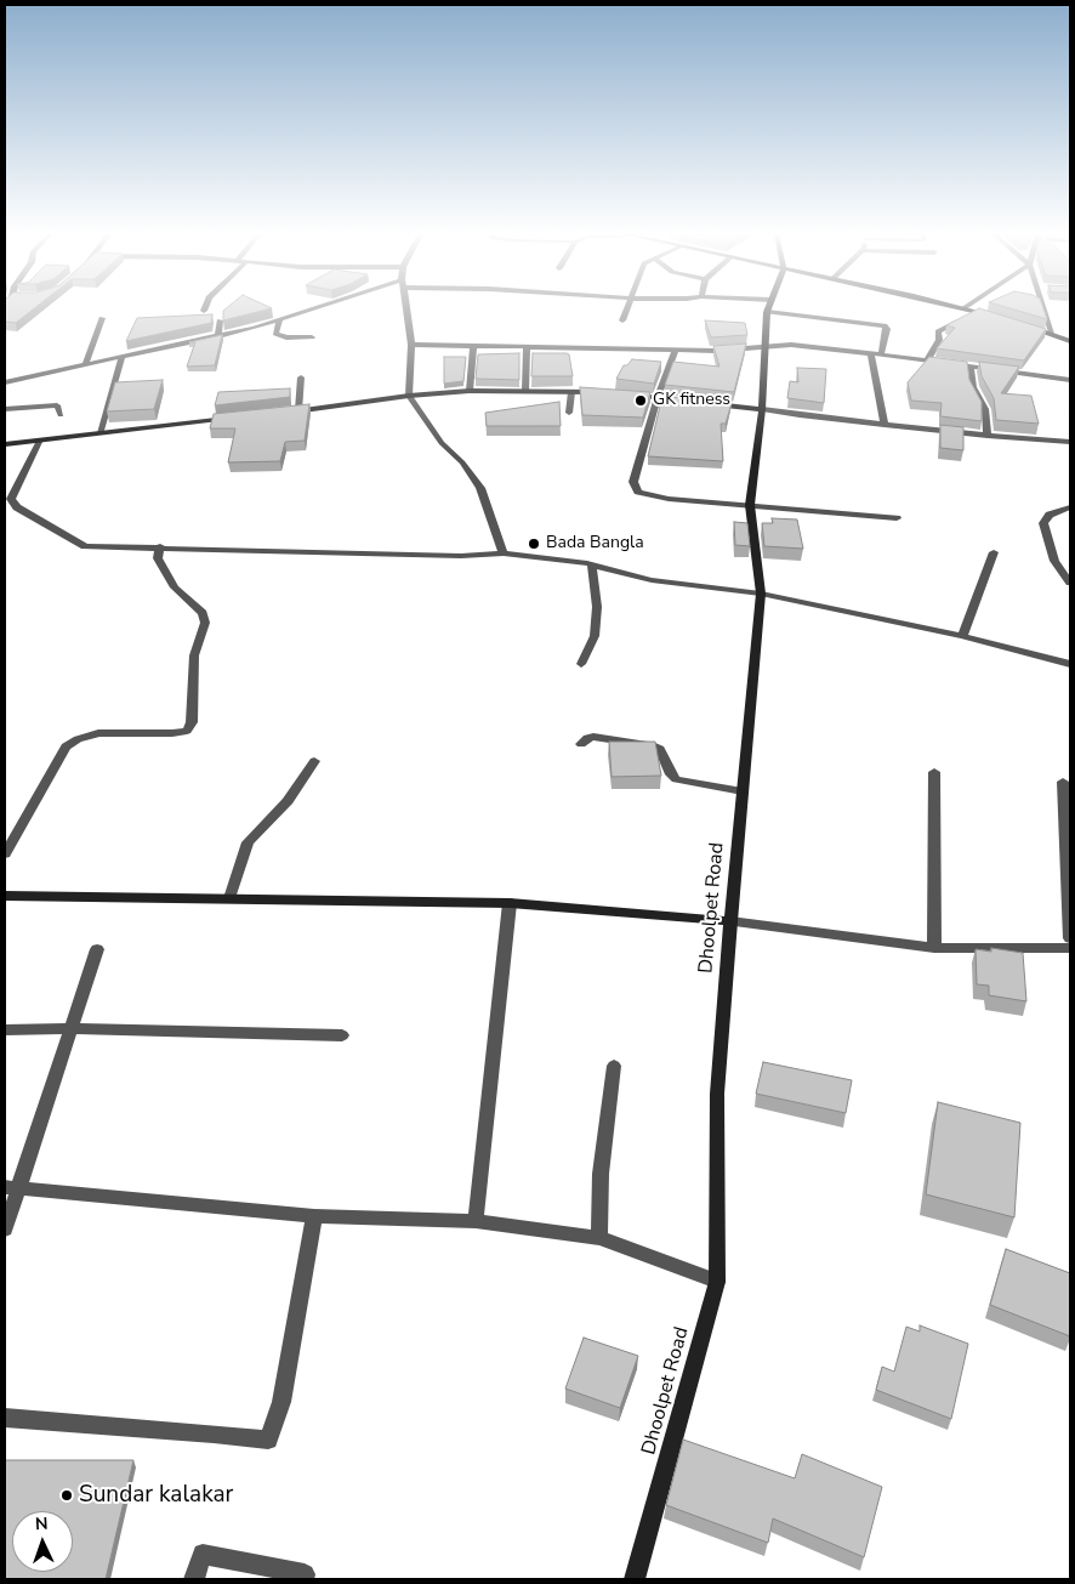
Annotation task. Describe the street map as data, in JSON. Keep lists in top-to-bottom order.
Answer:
{
  "streets": {
    "street": ["Dhoolpet Road"]
  },
  "places": ["GK fitness", "Bada Bangla", "Sundar kalakar"],
  "north": "top"
}
